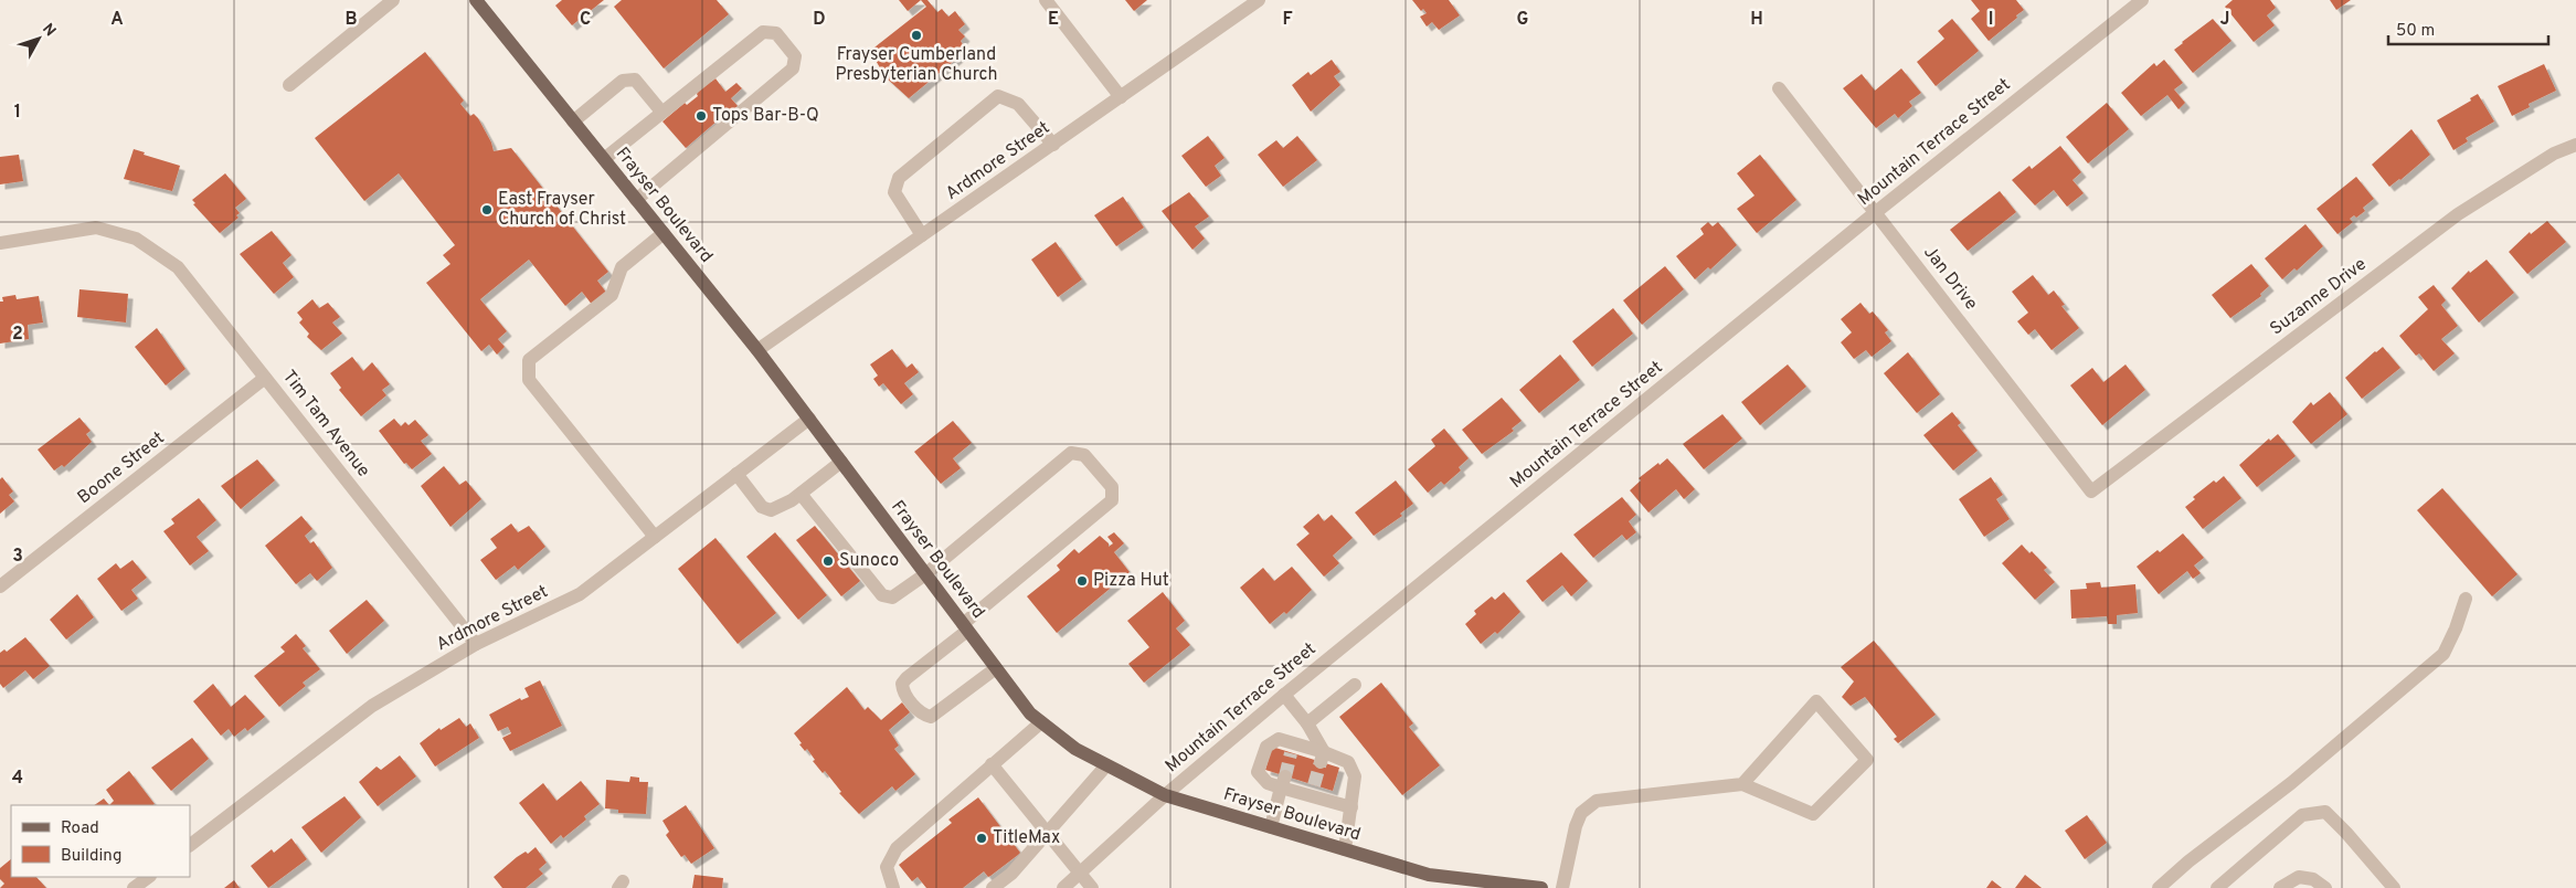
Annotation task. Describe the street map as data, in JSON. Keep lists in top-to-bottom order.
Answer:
{
  "streets": {
    "main road": ["Frayser Boulevard"],
    "street": [
      "Mountain Terrace Street",
      "Ardmore Street",
      "Jan Drive",
      "Suzanne Drive",
      "Tim Tam Avenue",
      "Boone Street"
    ]
  },
  "crossings": [
    ["Mountain Terrace Street", "Frayser Boulevard"],
    ["Mountain Terrace Street", "Jan Drive"],
    ["Ardmore Street", "Frayser Boulevard"],
    ["Ardmore Street", "Tim Tam Avenue"],
    ["Jan Drive", "Suzanne Drive"],
    ["Tim Tam Avenue", "Boone Street"]
  ],
  "places": [
    "Frayser Cumberland Presbyterian Church",
    "Tops Bar-B-Q",
    "East Frayser Church of Christ",
    "Sunoco",
    "Pizza Hut",
    "TitleMax"
  ],
  "legend": ["Road", "Building"],
  "scale_bar": "50 m",
  "north": "top right",
  "grid": {
    "columns": [
      "A",
      "B",
      "C",
      "D",
      "E",
      "F",
      "G",
      "H",
      "I",
      "J"
    ],
    "rows": [
      "1",
      "2",
      "3",
      "4"
    ]
  }
}
